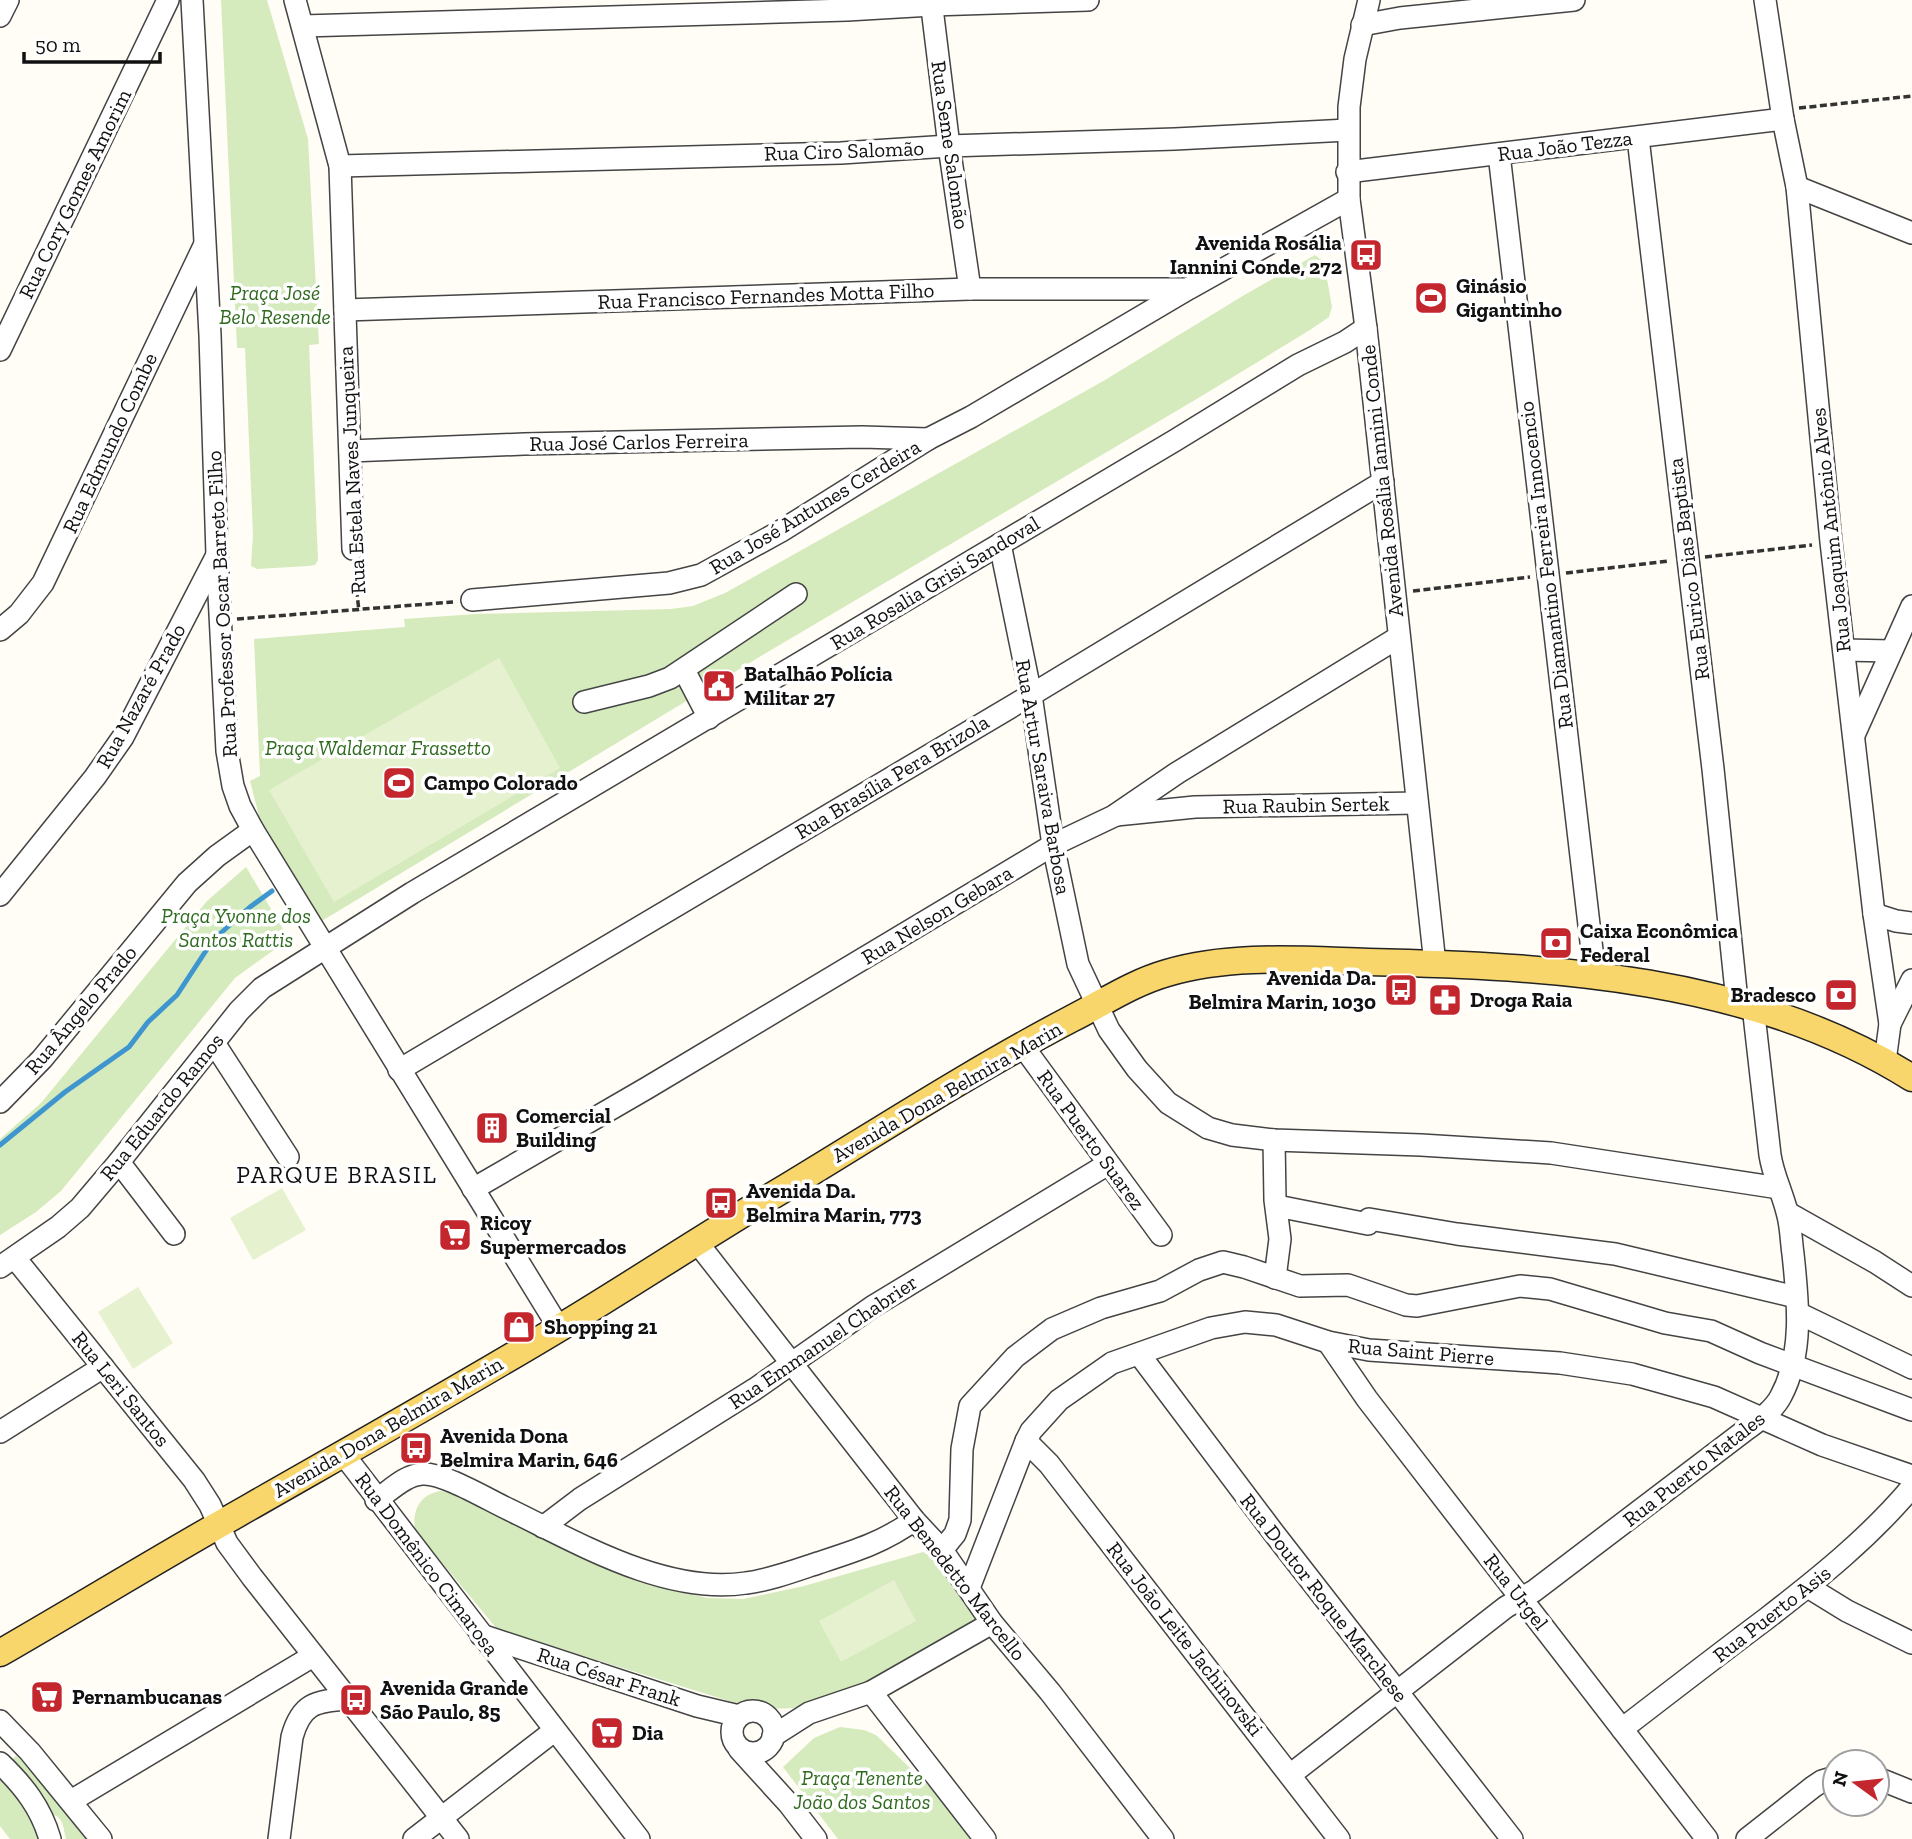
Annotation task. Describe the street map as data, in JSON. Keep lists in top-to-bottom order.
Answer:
{
  "streets": {
    "main road": ["Avenida Dona Belmira Marin"],
    "street": [
      "Rua Seme Salomão",
      "Rua João Tezza",
      "Rua Ciro Salomão",
      "Rua Cory Gomes Amorim",
      "Rua Francisco Fernandes Motta Filho",
      "Rua José Carlos Ferreira",
      "Rua Edmundo Combe",
      "Rua Estela Naves Junqueira",
      "Avenida Rosália Iannini Conde",
      "Rua José Antunes Cerdeira",
      "Rua Joaquim Antônio Alves",
      "Rua Diamantino Ferreira Innocencio",
      "Rua Eurico Dias Baptista",
      "Rua Rosalia Grisi Sandoval",
      "Rua Professor Oscar Barreto Filho",
      "Rua Nazaré Prado",
      "Rua Brasília Pera Brizola",
      "Rua Artur Saraiva Barbosa",
      "Rua Raubin Sertek",
      "Rua Nelson Gebara",
      "Rua Ângelo Prado",
      "Rua Eduardo Ramos",
      "Rua Puerto Suarez",
      "Rua Emmanuel Chabrier",
      "Rua Saint Pierre",
      "Rua Leri Santos",
      "Rua Puerto Natales",
      "Rua Domênico Cimarosa",
      "Rua Benedetto Marcello",
      "Rua Urgel",
      "Rua Doutor Roque Marchese",
      "Rua Puerto Asis",
      "Rua João Leite Jachinovski",
      "Rua César Frank"
    ]
  },
  "crossings": [
    ["Rua Seme Salomão", "Rua Ciro Salomão"],
    ["Rua Seme Salomão", "Rua Francisco Fernandes Motta Filho"],
    ["Rua João Tezza", "Avenida Rosália Iannini Conde"],
    ["Rua João Tezza", "Rua Joaquim Antônio Alves"],
    ["Rua João Tezza", "Rua Diamantino Ferreira Innocencio"],
    ["Rua João Tezza", "Rua Eurico Dias Baptista"],
    ["Rua Ciro Salomão", "Rua Estela Naves Junqueira"],
    ["Rua Ciro Salomão", "Avenida Rosália Iannini Conde"],
    ["Rua Francisco Fernandes Motta Filho", "Rua Estela Naves Junqueira"],
    ["Rua Francisco Fernandes Motta Filho", "Rua José Antunes Cerdeira"],
    ["Rua José Carlos Ferreira", "Rua Estela Naves Junqueira"],
    ["Rua José Carlos Ferreira", "Rua José Antunes Cerdeira"],
    ["Rua Edmundo Combe", "Rua Professor Oscar Barreto Filho"],
    ["Avenida Rosália Iannini Conde", "Rua José Antunes Cerdeira"],
    ["Avenida Rosália Iannini Conde", "Rua Rosalia Grisi Sandoval"],
    ["Avenida Rosália Iannini Conde", "Rua Brasília Pera Brizola"],
    ["Avenida Rosália Iannini Conde", "Rua Raubin Sertek"],
    ["Avenida Rosália Iannini Conde", "Rua Nelson Gebara"],
    ["Avenida Rosália Iannini Conde", "Avenida Dona Belmira Marin"],
    ["Rua Joaquim Antônio Alves", "Avenida Dona Belmira Marin"],
    ["Rua Diamantino Ferreira Innocencio", "Avenida Dona Belmira Marin"],
    ["Rua Eurico Dias Baptista", "Avenida Dona Belmira Marin"],
    ["Rua Eurico Dias Baptista", "Rua Puerto Natales"],
    ["Rua Rosalia Grisi Sandoval", "Rua Professor Oscar Barreto Filho"],
    ["Rua Rosalia Grisi Sandoval", "Rua Artur Saraiva Barbosa"],
    ["Rua Rosalia Grisi Sandoval", "Rua Eduardo Ramos"],
    ["Rua Professor Oscar Barreto Filho", "Rua Nazaré Prado"],
    ["Rua Professor Oscar Barreto Filho", "Rua Brasília Pera Brizola"],
    ["Rua Professor Oscar Barreto Filho", "Rua Nelson Gebara"],
    ["Rua Professor Oscar Barreto Filho", "Rua Ângelo Prado"],
    ["Rua Professor Oscar Barreto Filho", "Avenida Dona Belmira Marin"],
    ["Rua Professor Oscar Barreto Filho", "Rua Eduardo Ramos"],
    ["Rua Brasília Pera Brizola", "Rua Artur Saraiva Barbosa"],
    ["Rua Artur Saraiva Barbosa", "Rua Nelson Gebara"],
    ["Rua Artur Saraiva Barbosa", "Avenida Dona Belmira Marin"],
    ["Rua Raubin Sertek", "Rua Nelson Gebara"],
    ["Avenida Dona Belmira Marin", "Rua Puerto Suarez"],
    ["Avenida Dona Belmira Marin", "Rua Leri Santos"],
    ["Avenida Dona Belmira Marin", "Rua Puerto Natales"],
    ["Avenida Dona Belmira Marin", "Rua Domênico Cimarosa"],
    ["Avenida Dona Belmira Marin", "Rua Benedetto Marcello"],
    ["Rua Eduardo Ramos", "Rua Leri Santos"],
    ["Rua Puerto Suarez", "Rua Emmanuel Chabrier"],
    ["Rua Emmanuel Chabrier", "Rua Benedetto Marcello"],
    ["Rua Saint Pierre", "Rua Puerto Natales"],
    ["Rua Saint Pierre", "Rua Benedetto Marcello"],
    ["Rua Saint Pierre", "Rua Urgel"],
    ["Rua Saint Pierre", "Rua Doutor Roque Marchese"],
    ["Rua Saint Pierre", "Rua João Leite Jachinovski"],
    ["Rua Puerto Natales", "Rua Urgel"],
    ["Rua Puerto Natales", "Rua Doutor Roque Marchese"],
    ["Rua Puerto Natales", "Rua João Leite Jachinovski"],
    ["Rua Domênico Cimarosa", "Rua César Frank"],
    ["Rua Urgel", "Rua Puerto Asis"]
  ],
  "districts": ["PARQUE BRASIL"],
  "parks": [
    "Praça José Belo Resende",
    "Praça Waldemar Frassetto",
    "Praça Yvonne dos Santos Rattis",
    "Praça Tenente João dos Santos"
  ],
  "places": {
    "bus stop": [
      "Avenida Rosália Iannini Conde, 272",
      "Avenida Da. Belmira Marin, 1030",
      "Avenida Da. Belmira Marin, 773",
      "Avenida Dona Belmira Marin, 646",
      "Avenida Grande São Paulo, 85"
    ],
    "sports": ["Ginásio Gigantinho", "Campo Colorado"],
    "public building": ["Batalhão Polícia Militar 27"],
    "bank": ["Caixa Econômica Federal", "Bradesco"],
    "pharmacy": ["Droga Raia"],
    "building": ["Comercial Building"],
    "supermarket": ["Ricoy Supermercados", "Pernambucanas", "Dia"],
    "shop": ["Shopping 21"]
  },
  "scale_bar": "50 m",
  "north": "left"
}
